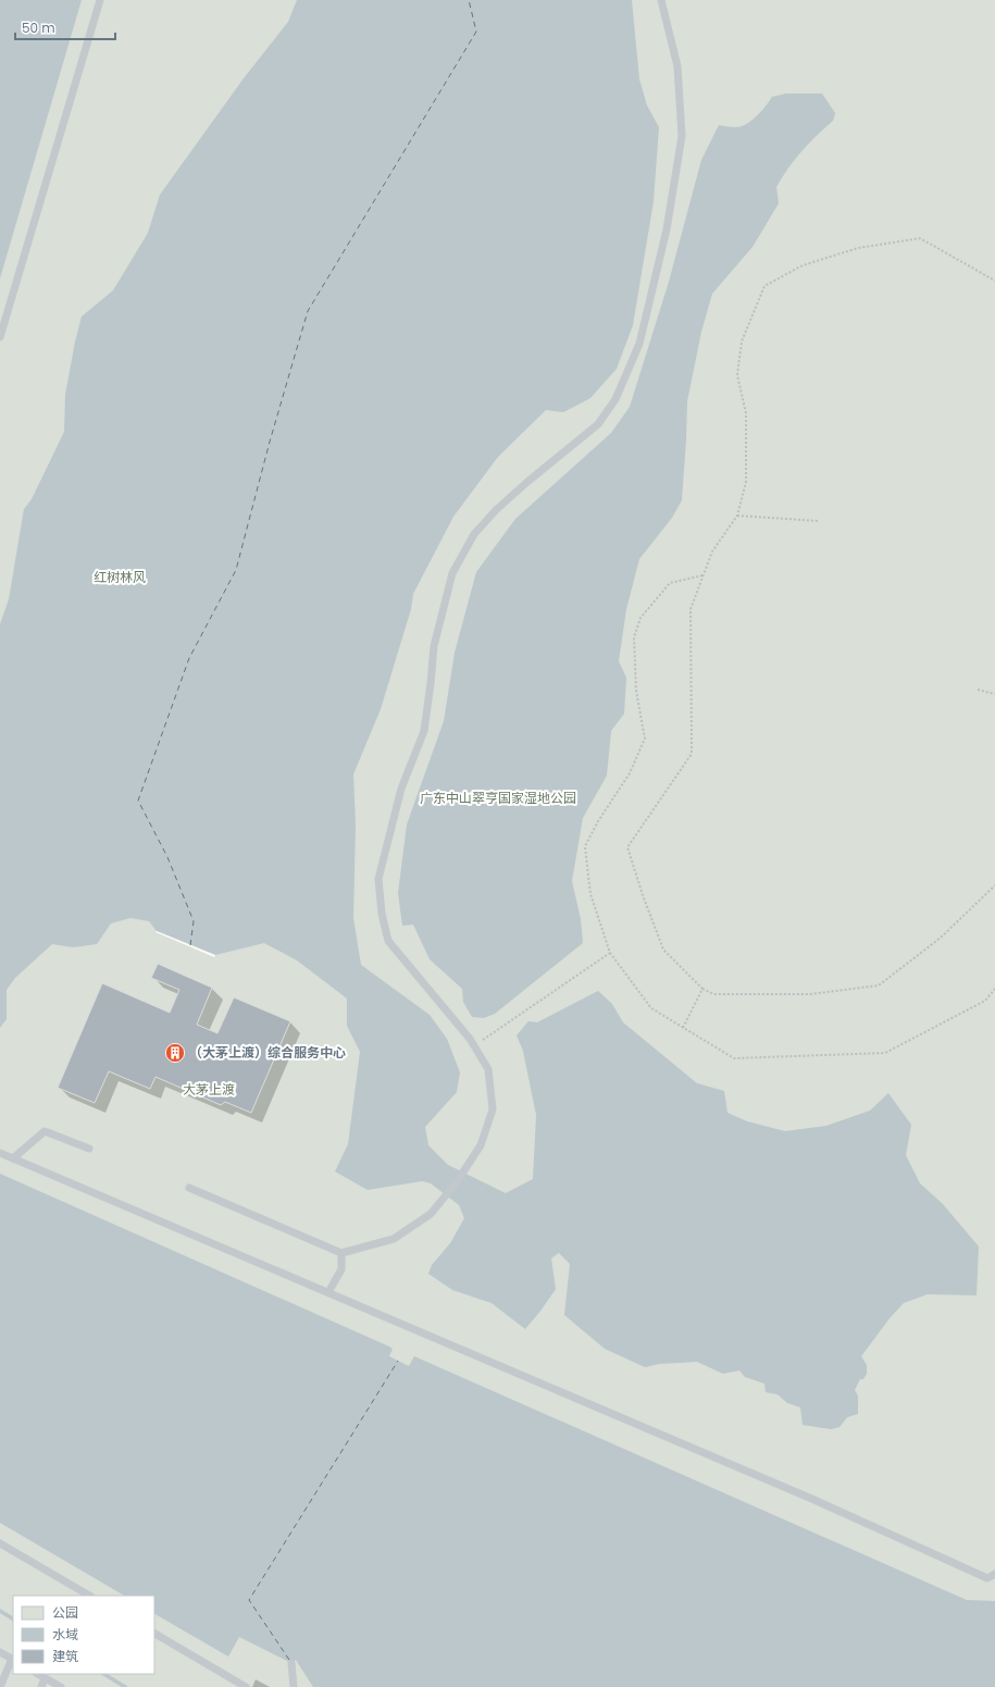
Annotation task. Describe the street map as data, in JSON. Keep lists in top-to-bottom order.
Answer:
{
  "parks": ["红树林风", "广东中山翠亨国家湿地公园", "大茅上渡"],
  "places": {
    "building": ["（大茅上渡）综合服务中心"]
  },
  "legend": ["公园", "水域", "建筑"],
  "scale_bar": "50 m"
}
